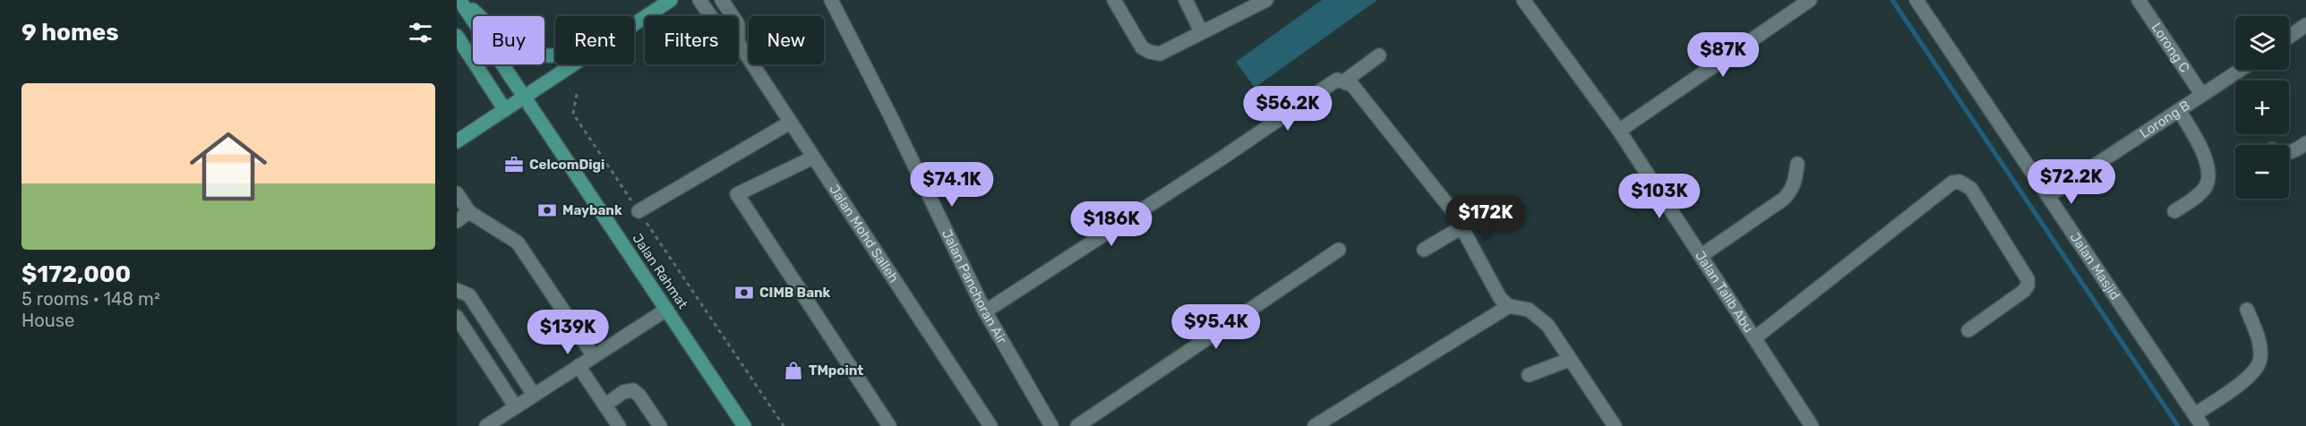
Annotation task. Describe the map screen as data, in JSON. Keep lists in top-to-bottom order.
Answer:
{
  "streets": {
    "main road": ["Jalan Rahmat"],
    "street": [
      "Lorong C",
      "Lorong B",
      "Jalan Mohd Salleh",
      "Jalan Masjid",
      "Jalan Panchoran Air",
      "Jalan Talib Abu"
    ]
  },
  "crossings": [
    ["Lorong C", "Lorong B"],
    ["Lorong B", "Jalan Masjid"]
  ],
  "places": {
    "office": ["CelcomDigi"],
    "bank": ["Maybank", "CIMB Bank"],
    "shop": ["TMpoint"]
  },
  "page": {
    "heading": "9 homes",
    "map_buttons": ["+", "−"],
    "chip": [
      "Buy",
      "Rent",
      "Filters",
      "New"
    ],
    "price": [
      "$87K",
      "$56.2K",
      "$72.2K",
      "$74.1K",
      "$103K",
      "$172K",
      "$186K",
      "$95.4K",
      "$139K"
    ],
    "list": [
      {
        "name": "$172,000",
        "note": "5 rooms · 148 m² · House"
      }
    ]
  }
}
